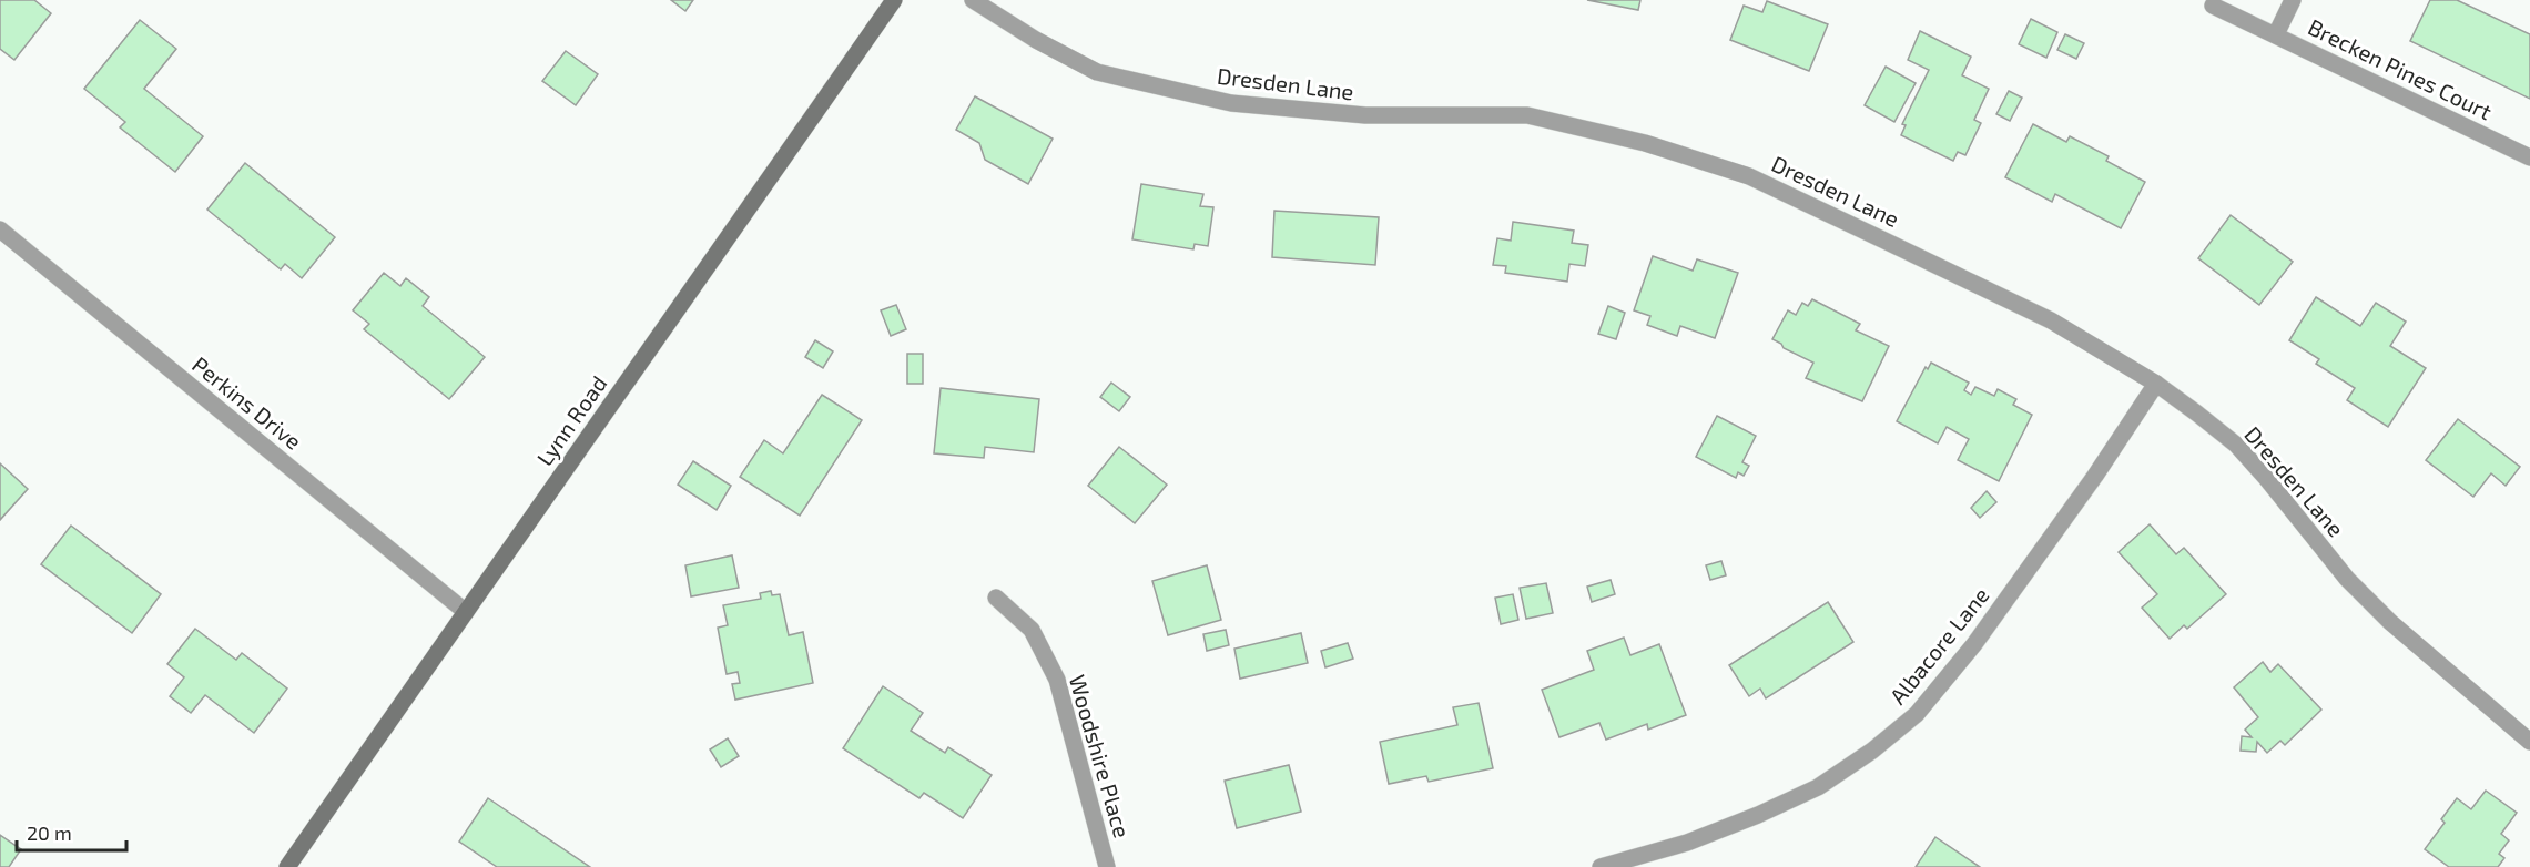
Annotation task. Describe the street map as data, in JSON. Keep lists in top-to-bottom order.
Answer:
{
  "streets": {
    "main road": ["Lynn Road"],
    "street": [
      "Brecken Pines Court",
      "Dresden Lane",
      "Perkins Drive",
      "Albacore Lane",
      "Woodshire Place"
    ]
  },
  "crossings": [
    ["Dresden Lane", "Albacore Lane"],
    ["Perkins Drive", "Lynn Road"]
  ],
  "scale_bar": "20 m"
}
